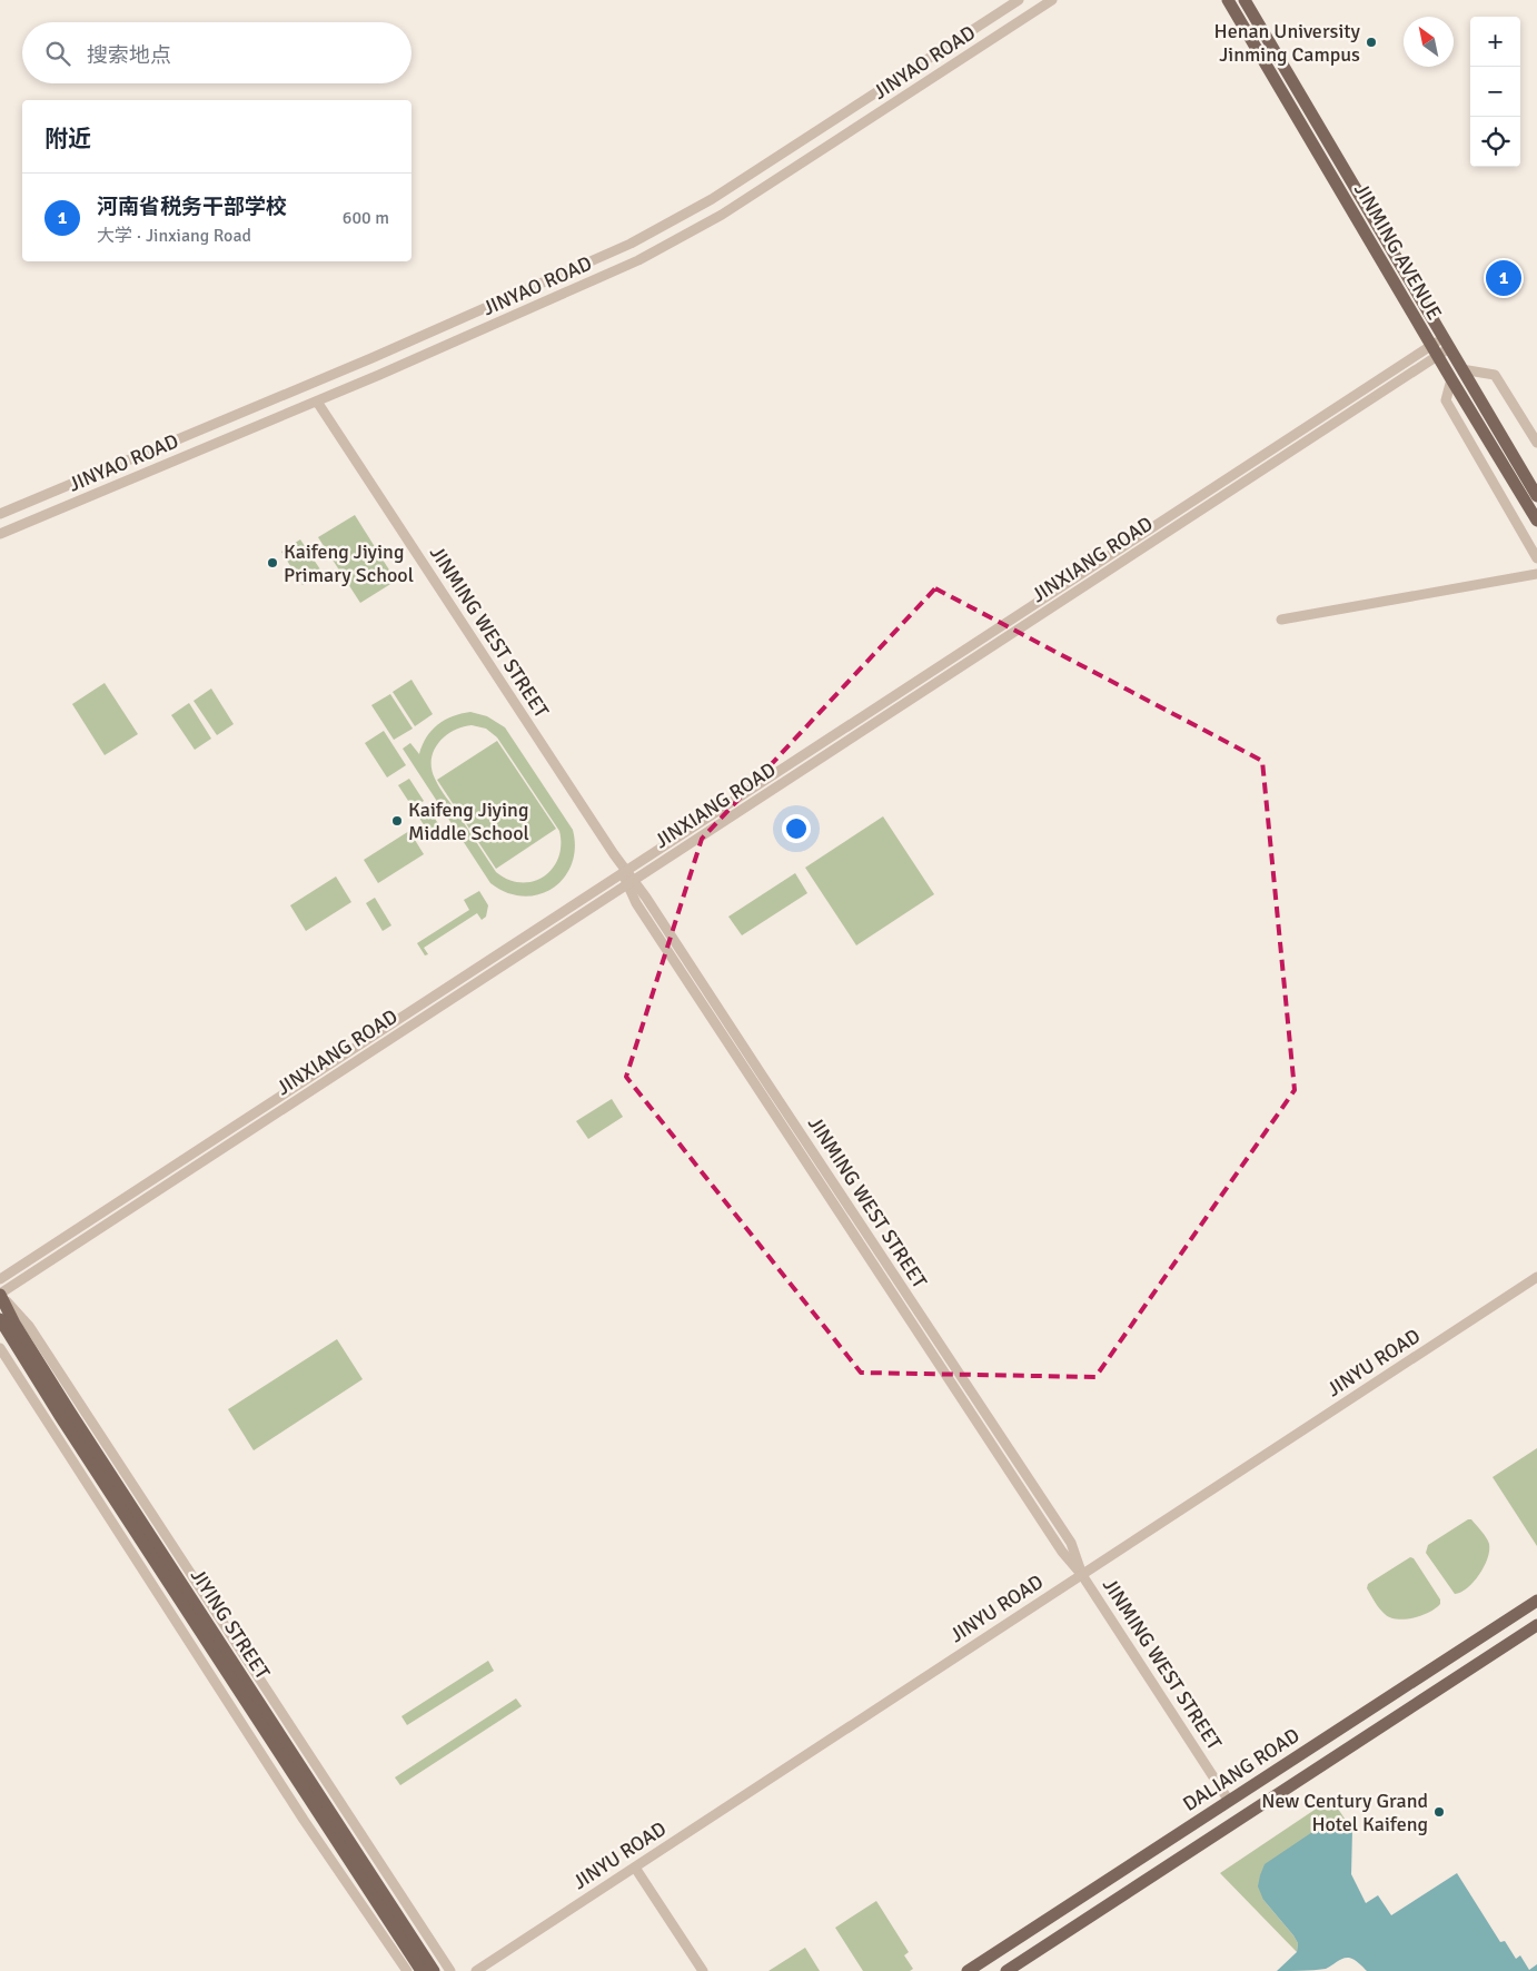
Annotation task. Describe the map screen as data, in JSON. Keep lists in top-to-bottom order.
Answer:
{
  "streets": {
    "main road": ["JINMING AVENUE", "JIYING STREET", "DALIANG ROAD"],
    "street": [
      "JINYAO ROAD",
      "JINXIANG ROAD",
      "JINMING WEST STREET",
      "JINYU ROAD"
    ]
  },
  "crossings": [
    ["JINYAO ROAD", "JINMING WEST STREET"],
    ["JINMING AVENUE", "JINXIANG ROAD"],
    ["JINXIANG ROAD", "JINMING WEST STREET"],
    ["JINXIANG ROAD", "JIYING STREET"],
    ["JINMING WEST STREET", "JINYU ROAD"],
    ["JINMING WEST STREET", "DALIANG ROAD"]
  ],
  "places": [
    "Henan University Jinming Campus",
    "Kaifeng Jiying Primary School",
    "Kaifeng Jiying Middle School",
    "New Century Grand Hotel Kaifeng"
  ],
  "north": "top left",
  "page": {
    "map_buttons": ["+", "−"],
    "search": "搜索地点",
    "heading": "附近",
    "list": [
      {
        "mark": "1",
        "name": "河南省税务干部学校",
        "note": "大学 · Jinxiang Road",
        "value": "600 m"
      }
    ],
    "pins": "1"
  }
}
